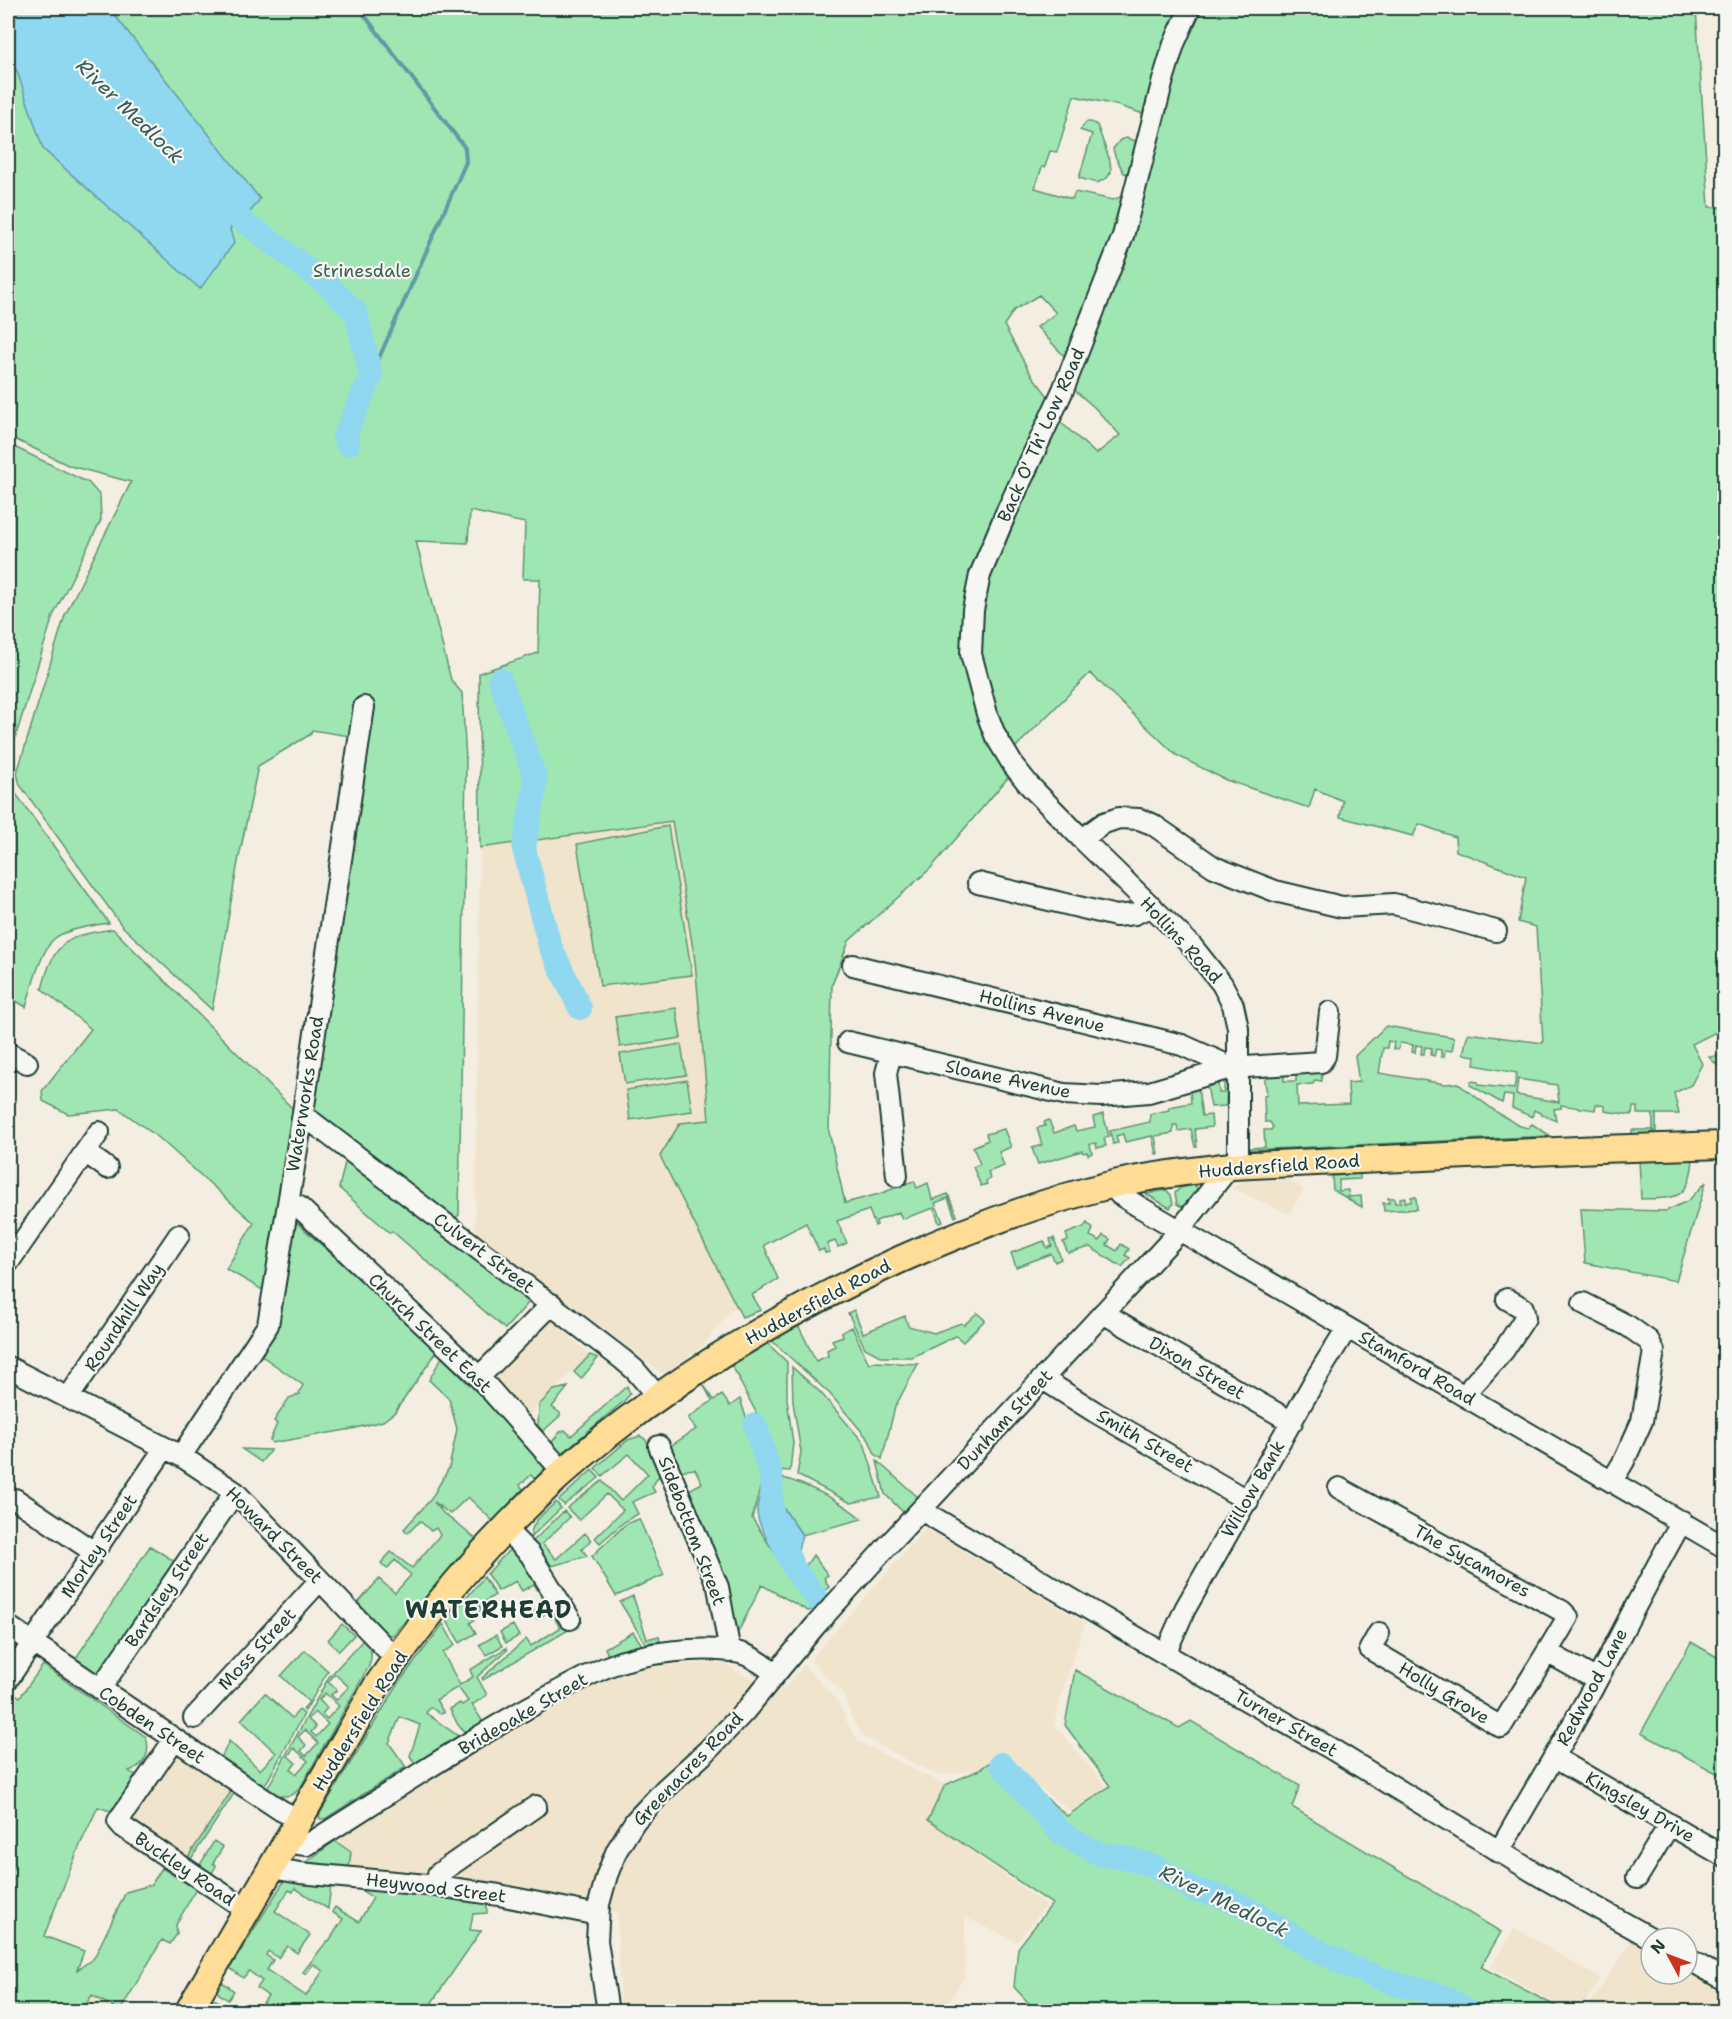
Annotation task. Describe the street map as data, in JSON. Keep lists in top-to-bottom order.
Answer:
{
  "streets": {
    "main road": ["Huddersfield Road"],
    "street": [
      "Back O' Th' Low Road",
      "Hollins Road",
      "Hollins Avenue",
      "Sloane Avenue",
      "Waterworks Road",
      "Culvert Street",
      "Roundhill Way",
      "Church Street East",
      "Dixon Street",
      "Stamford Road",
      "Dunham Street",
      "Smith Street",
      "Willow Bank",
      "Sidebottom Street",
      "Howard Street",
      "Morley Street",
      "The Sycamores",
      "Bardsley Street",
      "Moss Street",
      "Redwood Lane",
      "Holly Grove",
      "Brideoake Street",
      "Turner Street",
      "Cobden Street",
      "Greenacres Road",
      "Kingsley Drive",
      "Buckley Road",
      "Heywood Street"
    ]
  },
  "crossings": [
    ["Back O' Th' Low Road", "Hollins Road"],
    ["Hollins Road", "Hollins Avenue"],
    ["Hollins Road", "Sloane Avenue"],
    ["Hollins Road", "Huddersfield Road"],
    ["Hollins Road", "Dunham Street"],
    ["Hollins Avenue", "Sloane Avenue"],
    ["Waterworks Road", "Culvert Street"],
    ["Waterworks Road", "Church Street East"],
    ["Waterworks Road", "Howard Street"],
    ["Waterworks Road", "Morley Street"],
    ["Huddersfield Road", "Culvert Street"],
    ["Huddersfield Road", "Church Street East"],
    ["Huddersfield Road", "Stamford Road"],
    ["Huddersfield Road", "Dunham Street"],
    ["Huddersfield Road", "Howard Street"],
    ["Huddersfield Road", "Brideoake Street"],
    ["Huddersfield Road", "Cobden Street"],
    ["Huddersfield Road", "Buckley Road"],
    ["Huddersfield Road", "Heywood Street"],
    ["Roundhill Way", "Howard Street"],
    ["Dixon Street", "Dunham Street"],
    ["Dixon Street", "Willow Bank"],
    ["Stamford Road", "Dunham Street"],
    ["Stamford Road", "Willow Bank"],
    ["Stamford Road", "Redwood Lane"],
    ["Dunham Street", "Smith Street"],
    ["Dunham Street", "Brideoake Street"],
    ["Dunham Street", "Turner Street"],
    ["Dunham Street", "Greenacres Road"],
    ["Smith Street", "Willow Bank"],
    ["Willow Bank", "Turner Street"],
    ["Sidebottom Street", "Brideoake Street"],
    ["Howard Street", "Morley Street"],
    ["Howard Street", "Bardsley Street"],
    ["Howard Street", "Moss Street"],
    ["Morley Street", "Cobden Street"],
    ["The Sycamores", "Holly Grove"],
    ["Bardsley Street", "Cobden Street"],
    ["Redwood Lane", "Turner Street"],
    ["Redwood Lane", "Kingsley Drive"],
    ["Brideoake Street", "Cobden Street"],
    ["Brideoake Street", "Greenacres Road"],
    ["Cobden Street", "Buckley Road"],
    ["Greenacres Road", "Heywood Street"]
  ],
  "districts": ["WATERHEAD"],
  "water": ["River Medlock"],
  "parks": ["Strinesdale"],
  "north": "top left"
}
